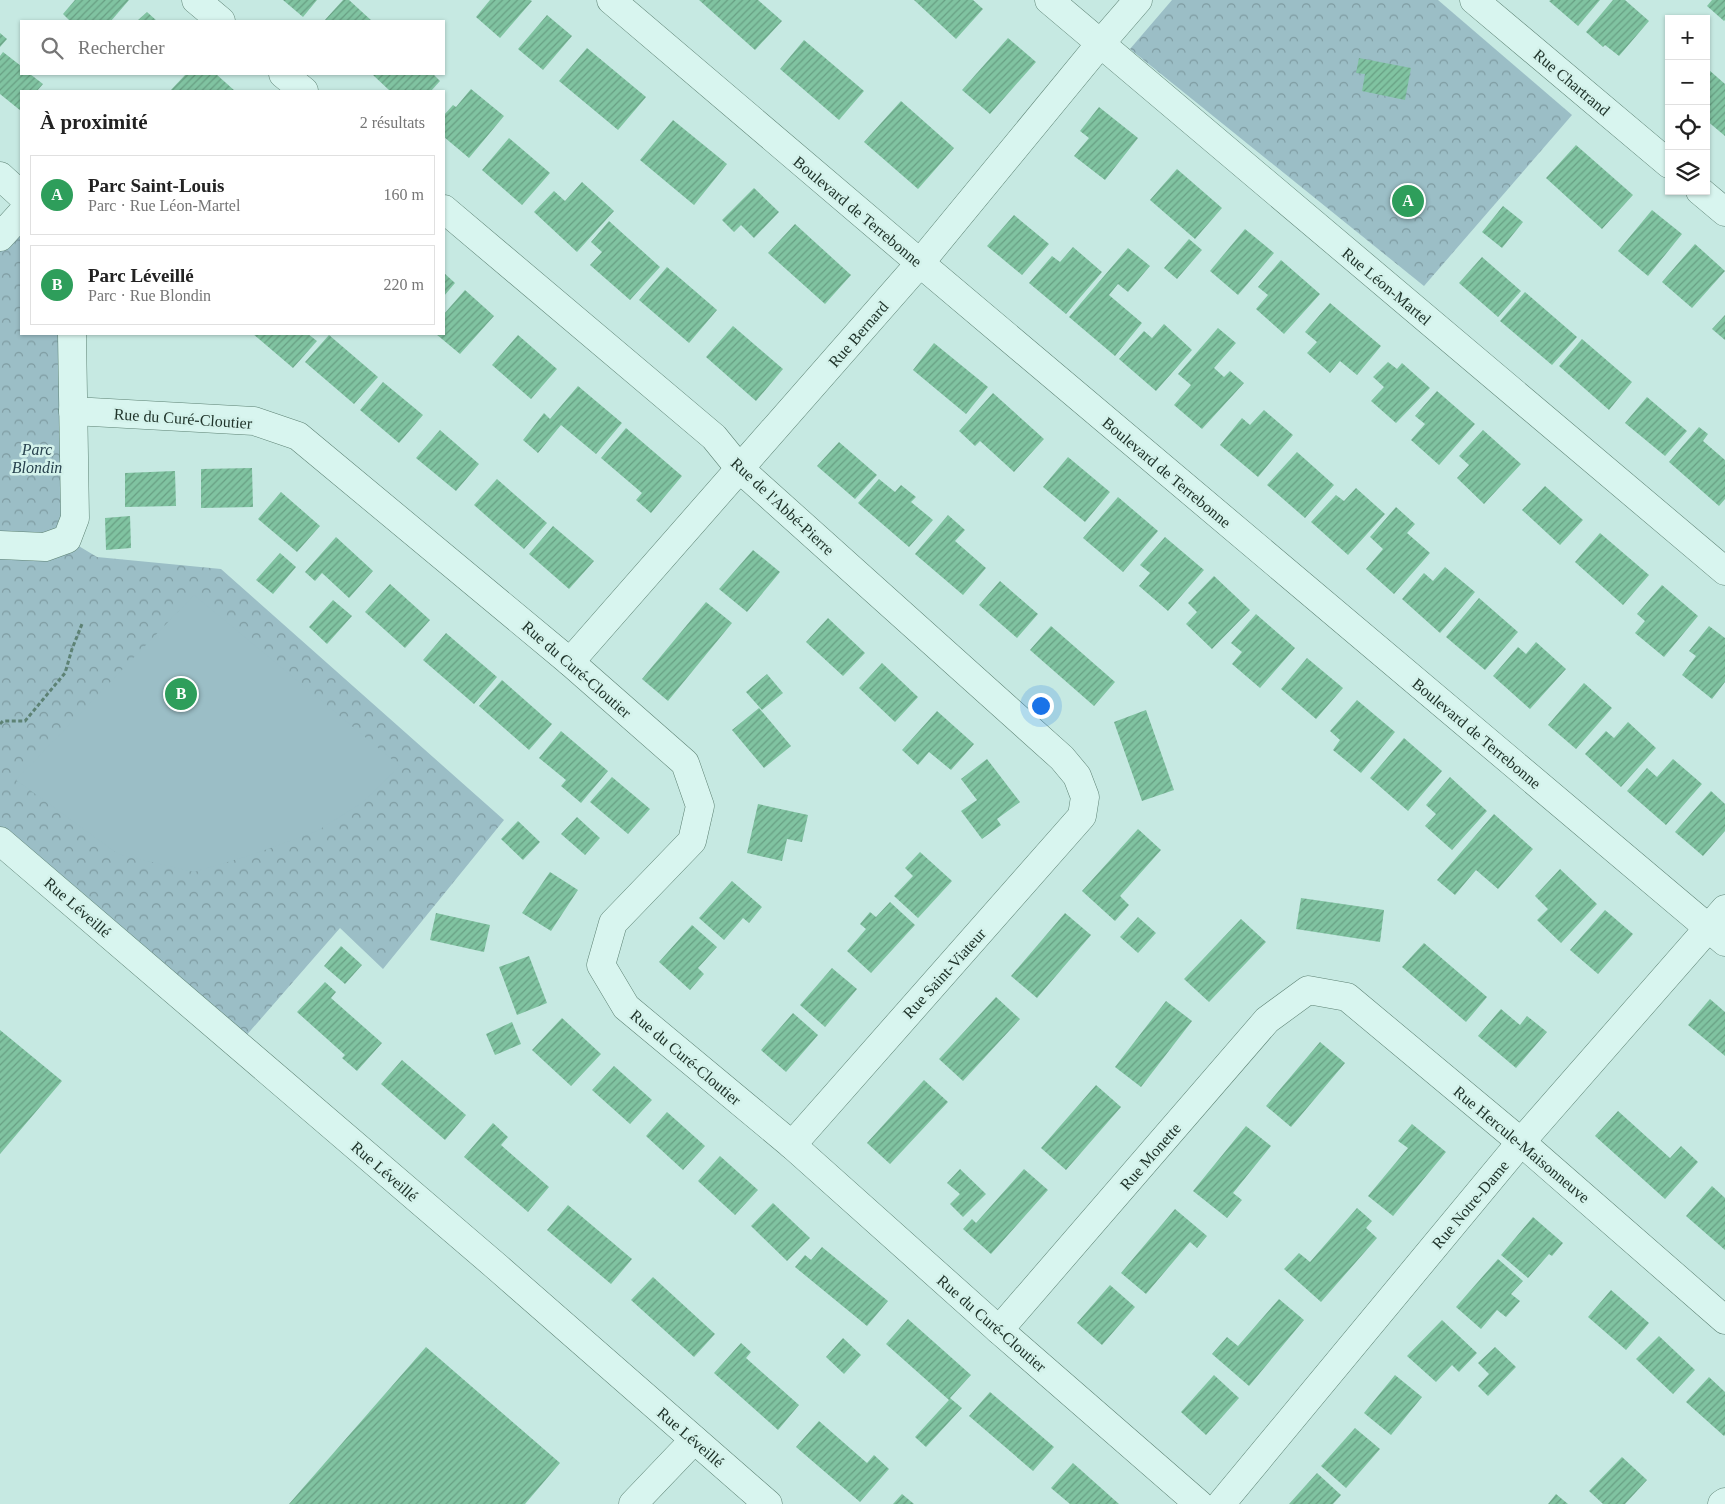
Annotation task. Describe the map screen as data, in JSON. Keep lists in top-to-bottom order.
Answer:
{
  "streets": {
    "street": [
      "Rue Chartrand",
      "Boulevard de Terrebonne",
      "Rue Léon-Martel",
      "Rue Bernard",
      "Rue du Curé-Cloutier",
      "Rue de l'Abbé-Pierre",
      "Rue Léveillé",
      "Rue Saint-Viateur",
      "Rue Hercule-Maisonneuve",
      "Rue Monette",
      "Rue Notre-Dame"
    ]
  },
  "crossings": [
    ["Boulevard de Terrebonne", "Rue Bernard"],
    ["Boulevard de Terrebonne", "Rue Notre-Dame"],
    ["Rue Léon-Martel", "Rue Bernard"],
    ["Rue Bernard", "Rue du Curé-Cloutier"],
    ["Rue Bernard", "Rue de l'Abbé-Pierre"],
    ["Rue du Curé-Cloutier", "Rue Saint-Viateur"],
    ["Rue du Curé-Cloutier", "Rue Monette"],
    ["Rue de l'Abbé-Pierre", "Rue Saint-Viateur"],
    ["Rue Hercule-Maisonneuve", "Rue Monette"],
    ["Rue Hercule-Maisonneuve", "Rue Notre-Dame"]
  ],
  "parks": ["Parc Blondin"],
  "page": {
    "map_buttons": ["+", "−"],
    "search": "Rechercher",
    "heading": ["À proximité", "2 résultats"],
    "list": [
      {
        "mark": "A",
        "name": "Parc Saint-Louis",
        "note": "Parc · Rue Léon-Martel",
        "value": "160 m"
      },
      {
        "mark": "B",
        "name": "Parc Léveillé",
        "note": "Parc · Rue Blondin",
        "value": "220 m"
      }
    ],
    "pins": ["A", "B"]
  }
}
